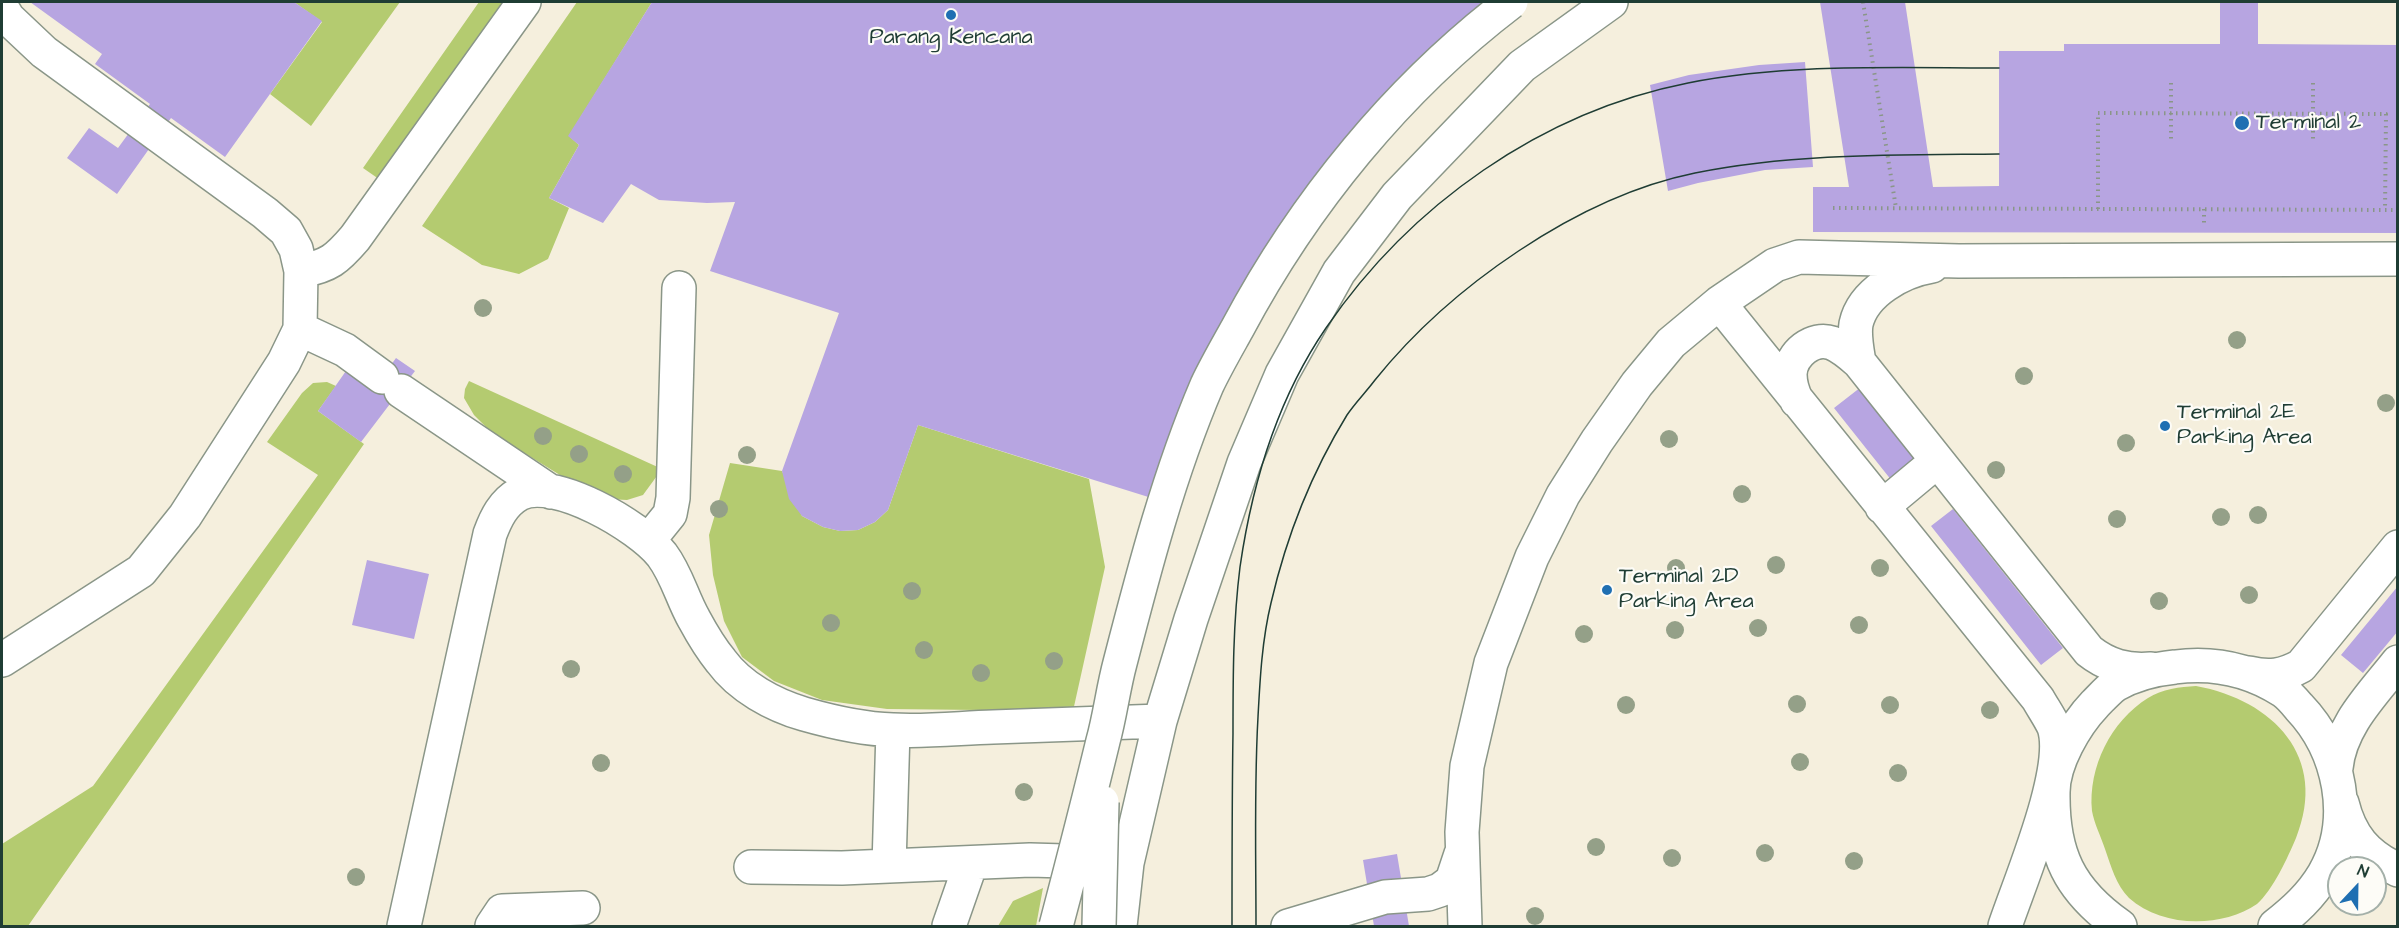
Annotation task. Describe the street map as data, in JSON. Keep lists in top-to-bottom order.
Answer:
{
  "places": [
    "Parang Kencana",
    "Terminal 2",
    "Terminal 2E Parking Area",
    "Terminal 2D Parking Area"
  ],
  "north": "top"
}
